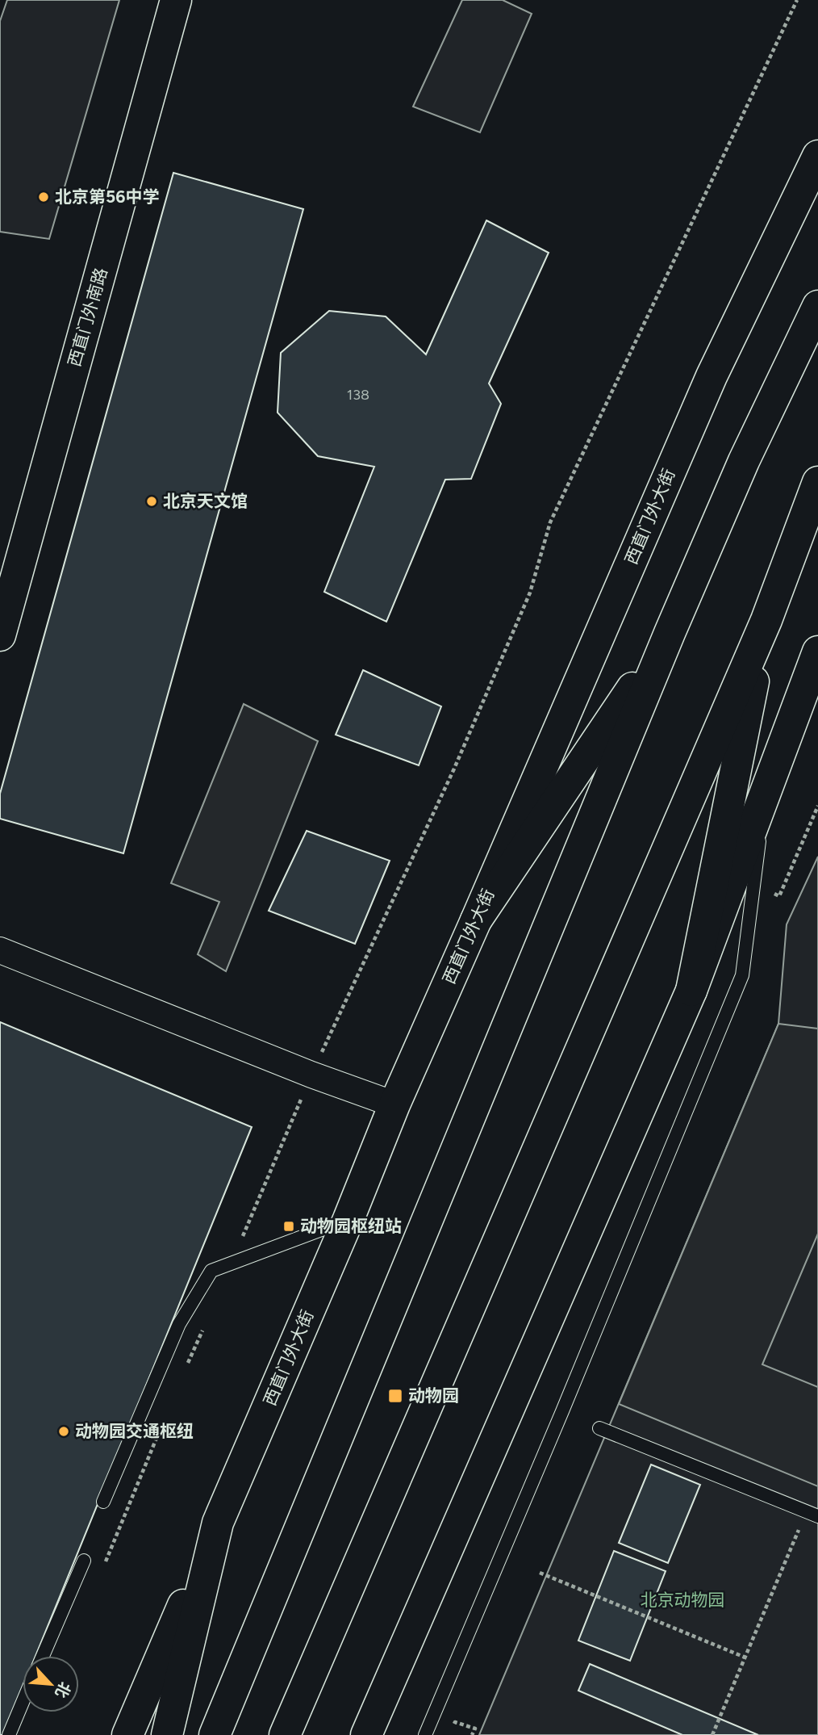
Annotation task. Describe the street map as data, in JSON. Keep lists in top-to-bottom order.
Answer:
{
  "streets": {
    "main road": ["西直门外南路", "西直门外大街"]
  },
  "parks": ["北京动物园"],
  "places": {
    "other": ["北京第56中学", "北京天文馆", "动物园交通枢纽"],
    "transit": ["动物园枢纽站", "动物园"]
  },
  "house_numbers": ["138"],
  "north": "bottom right"
}
